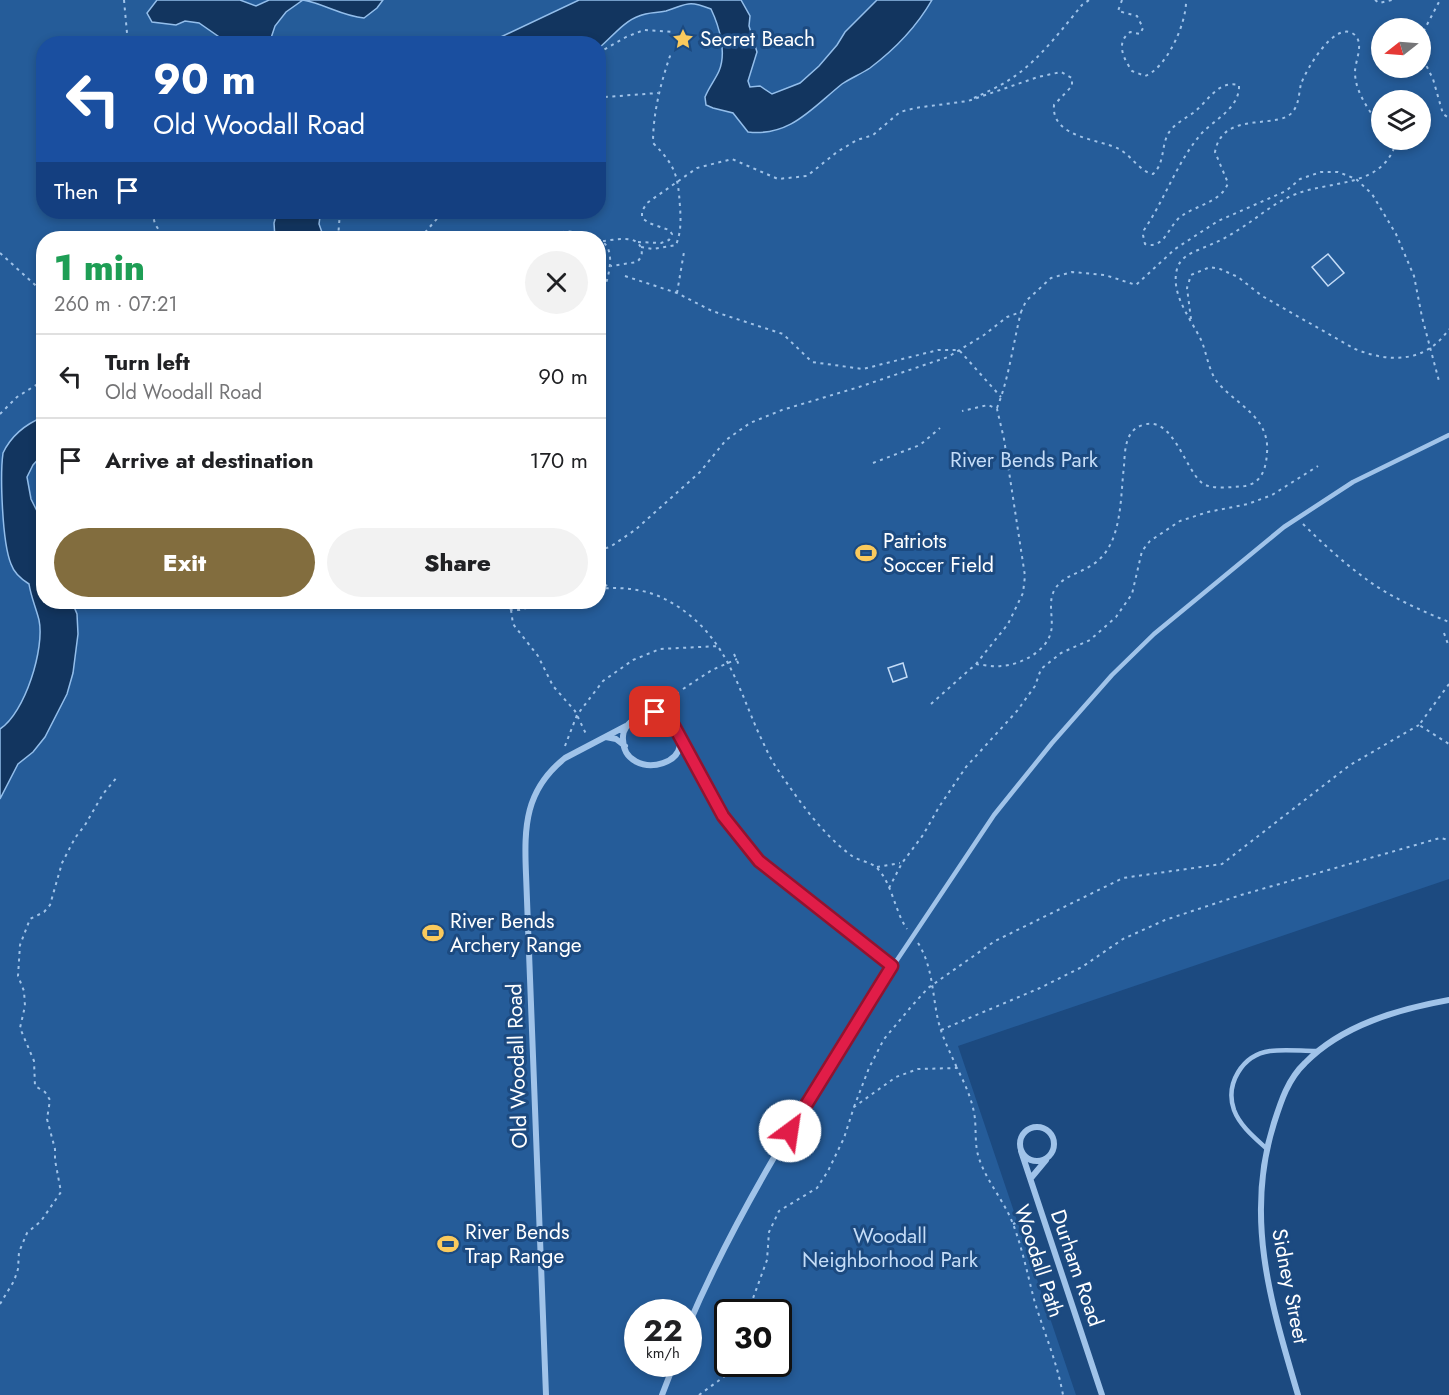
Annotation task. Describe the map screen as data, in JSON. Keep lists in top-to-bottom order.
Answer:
{
  "streets": {
    "street": ["Old Woodall Road", "Durham Road", "Sidney Street"],
    "path": ["Woodall Path"]
  },
  "parks": ["River Bends Park", "Woodall Neighborhood Park"],
  "places": {
    "place": ["Secret Beach"],
    "sports": ["Patriots Soccer Field", "River Bends Archery Range", "River Bends Trap Range"]
  },
  "north": "left",
  "page": {
    "turn": ["90 m", "Old Woodall Road"],
    "then": "Then",
    "heading": ["1 min", "260 m · 07:21"],
    "list": [
      {
        "name": "Turn left",
        "note": "Old Woodall Road",
        "value": "90 m"
      },
      {
        "name": "Arrive at destination",
        "value": "170 m"
      }
    ],
    "buttons": ["Exit", "Share"],
    "speed": "22 km/h",
    "limit": "30"
  }
}
